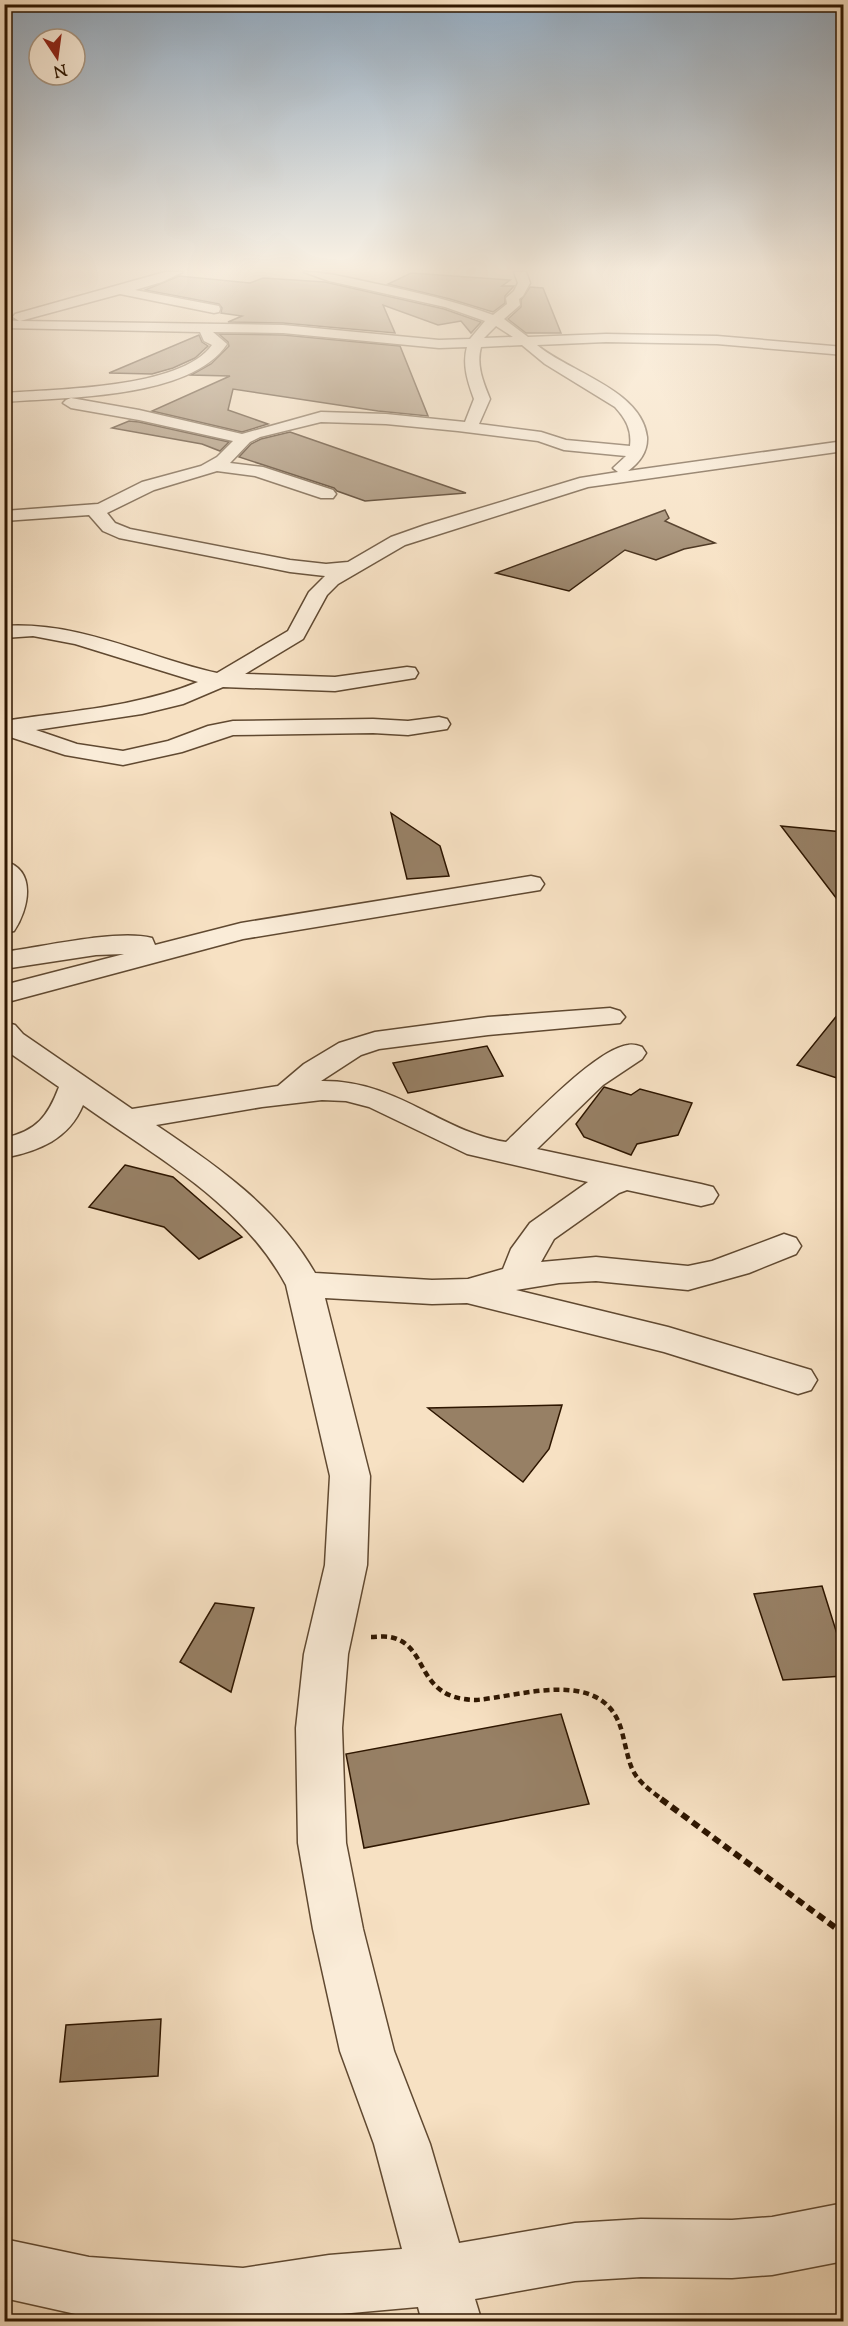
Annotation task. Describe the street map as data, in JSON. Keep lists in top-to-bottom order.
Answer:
{
  "north": "bottom"
}
